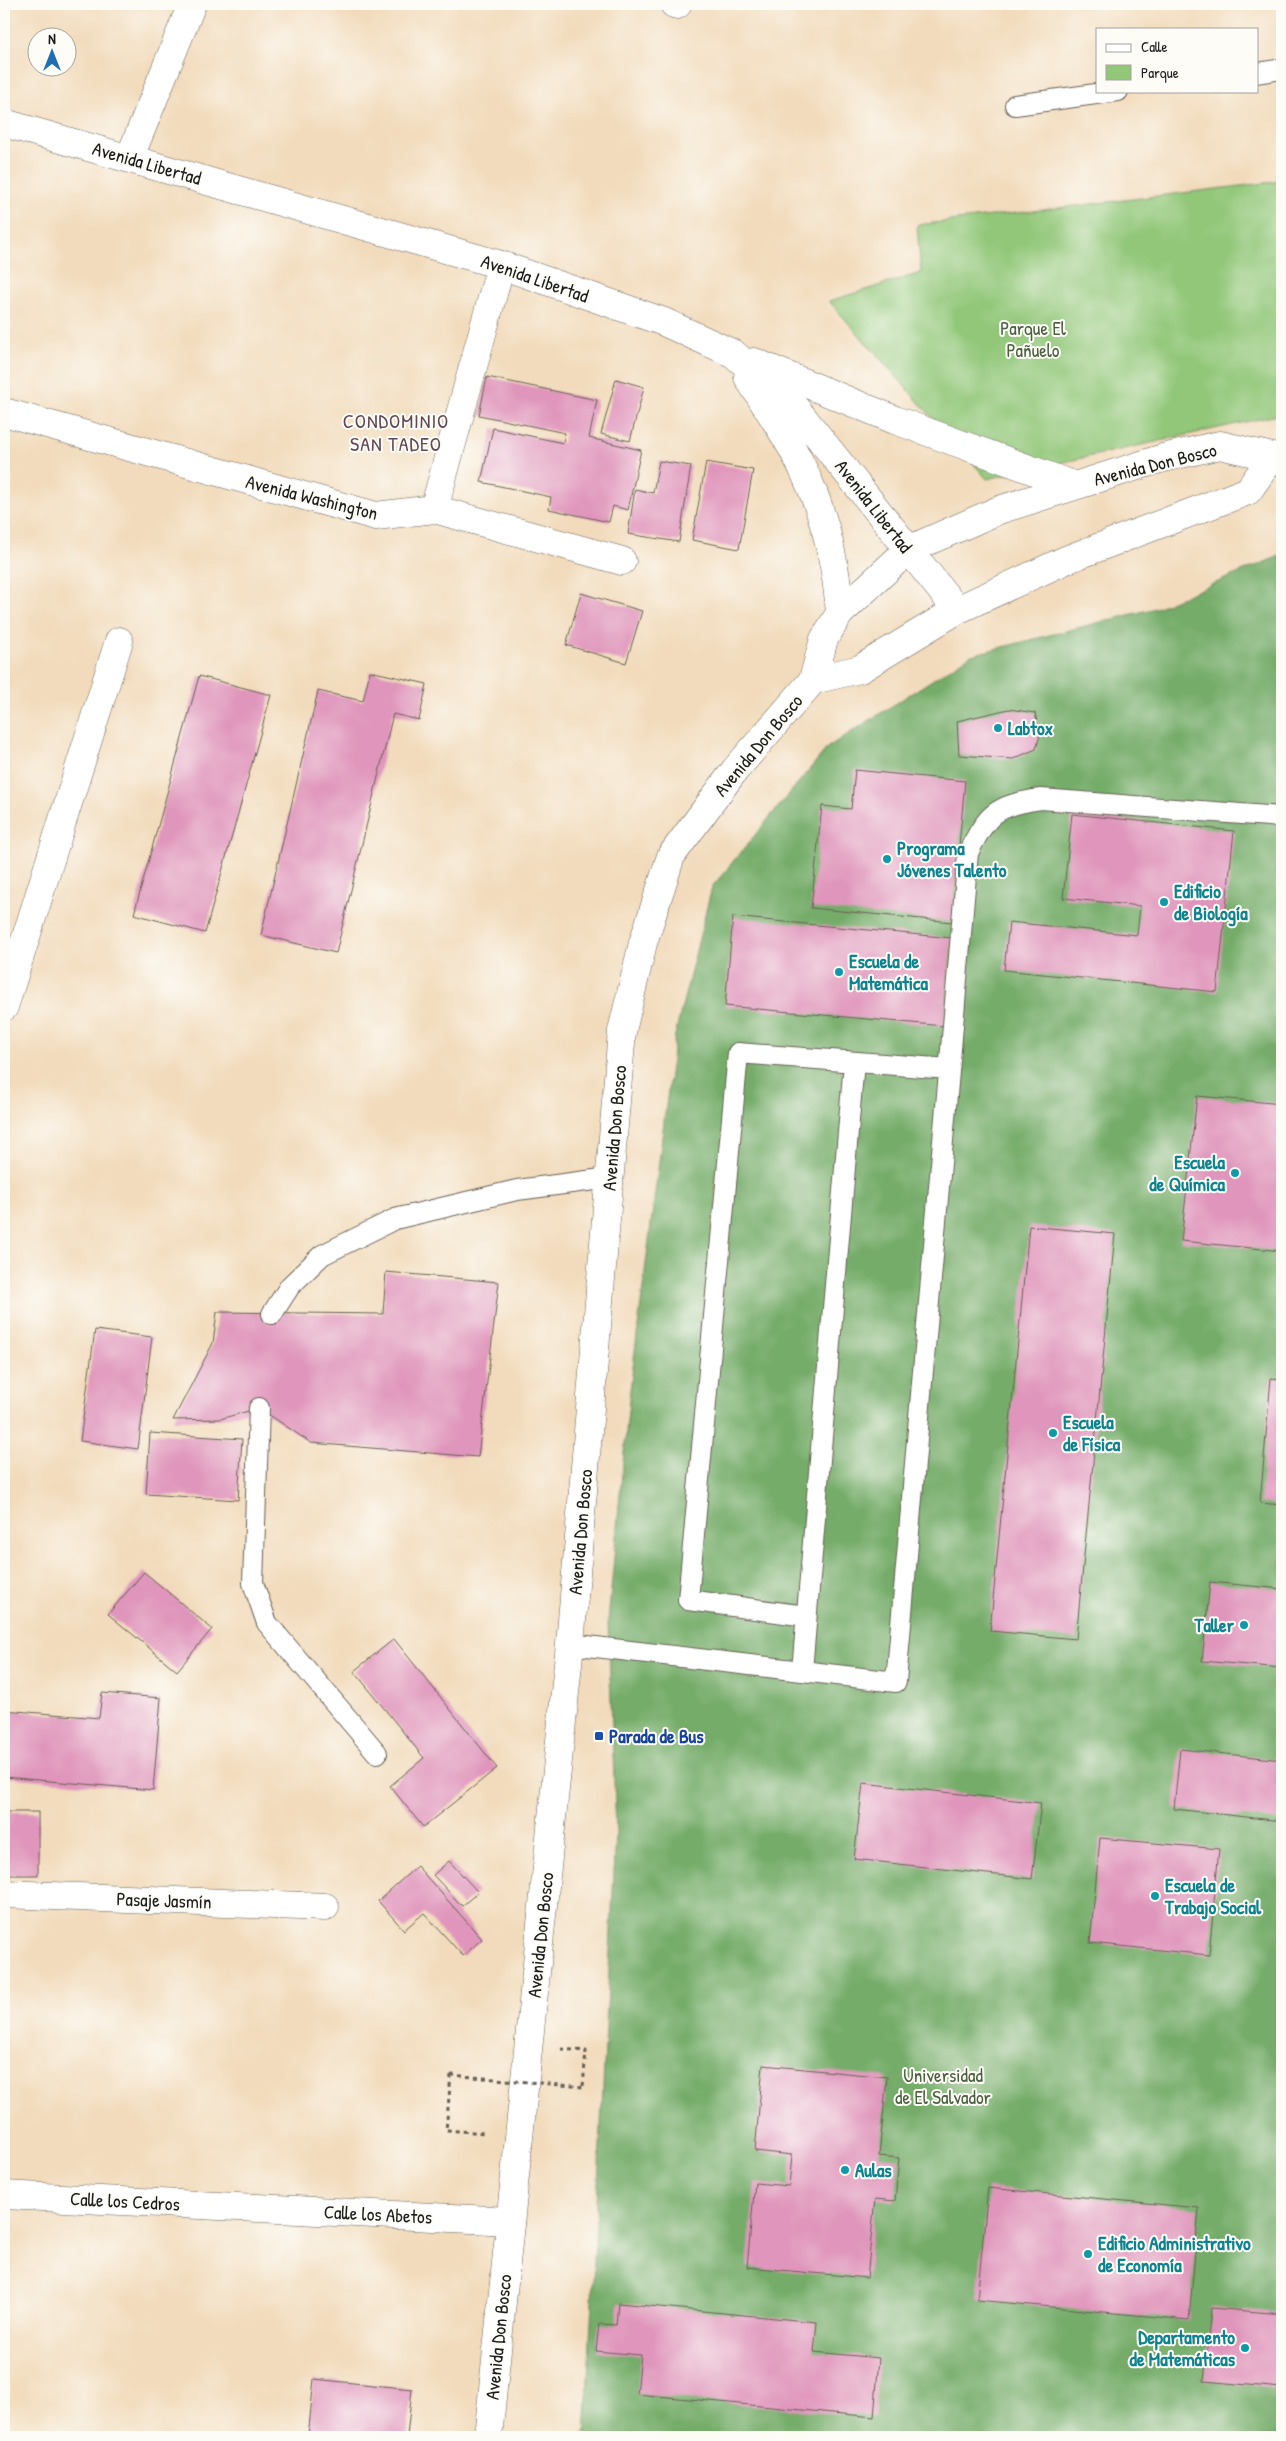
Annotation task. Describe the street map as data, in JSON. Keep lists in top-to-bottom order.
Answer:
{
  "streets": {
    "main road": [
      "Avenida Libertad",
      "Avenida Don Bosco",
      "Avenida Washington",
      "Pasaje Jasmín",
      "Calle los Cedros",
      "Calle los Abetos"
    ]
  },
  "crossings": [
    ["Avenida Libertad", "Avenida Don Bosco"],
    ["Avenida Don Bosco", "Calle los Abetos"],
    ["Calle los Cedros", "Calle los Abetos"]
  ],
  "districts": ["CONDOMINIO SAN TADEO"],
  "parks": ["Parque El Pañuelo", "Universidad de El Salvador"],
  "places": {
    "other": [
      "Labtox",
      "Programa Jóvenes Talento",
      "Edificio de Biología",
      "Escuela de Matemática",
      "Escuela de Química",
      "Escuela de Física",
      "Taller",
      "Escuela de Trabajo Social",
      "Aulas",
      "Edificio Administrativo de Economía",
      "Departamento de Matemáticas"
    ],
    "transit": ["Parada de Bus"]
  },
  "legend": ["Calle", "Parque"],
  "north": "top"
}
